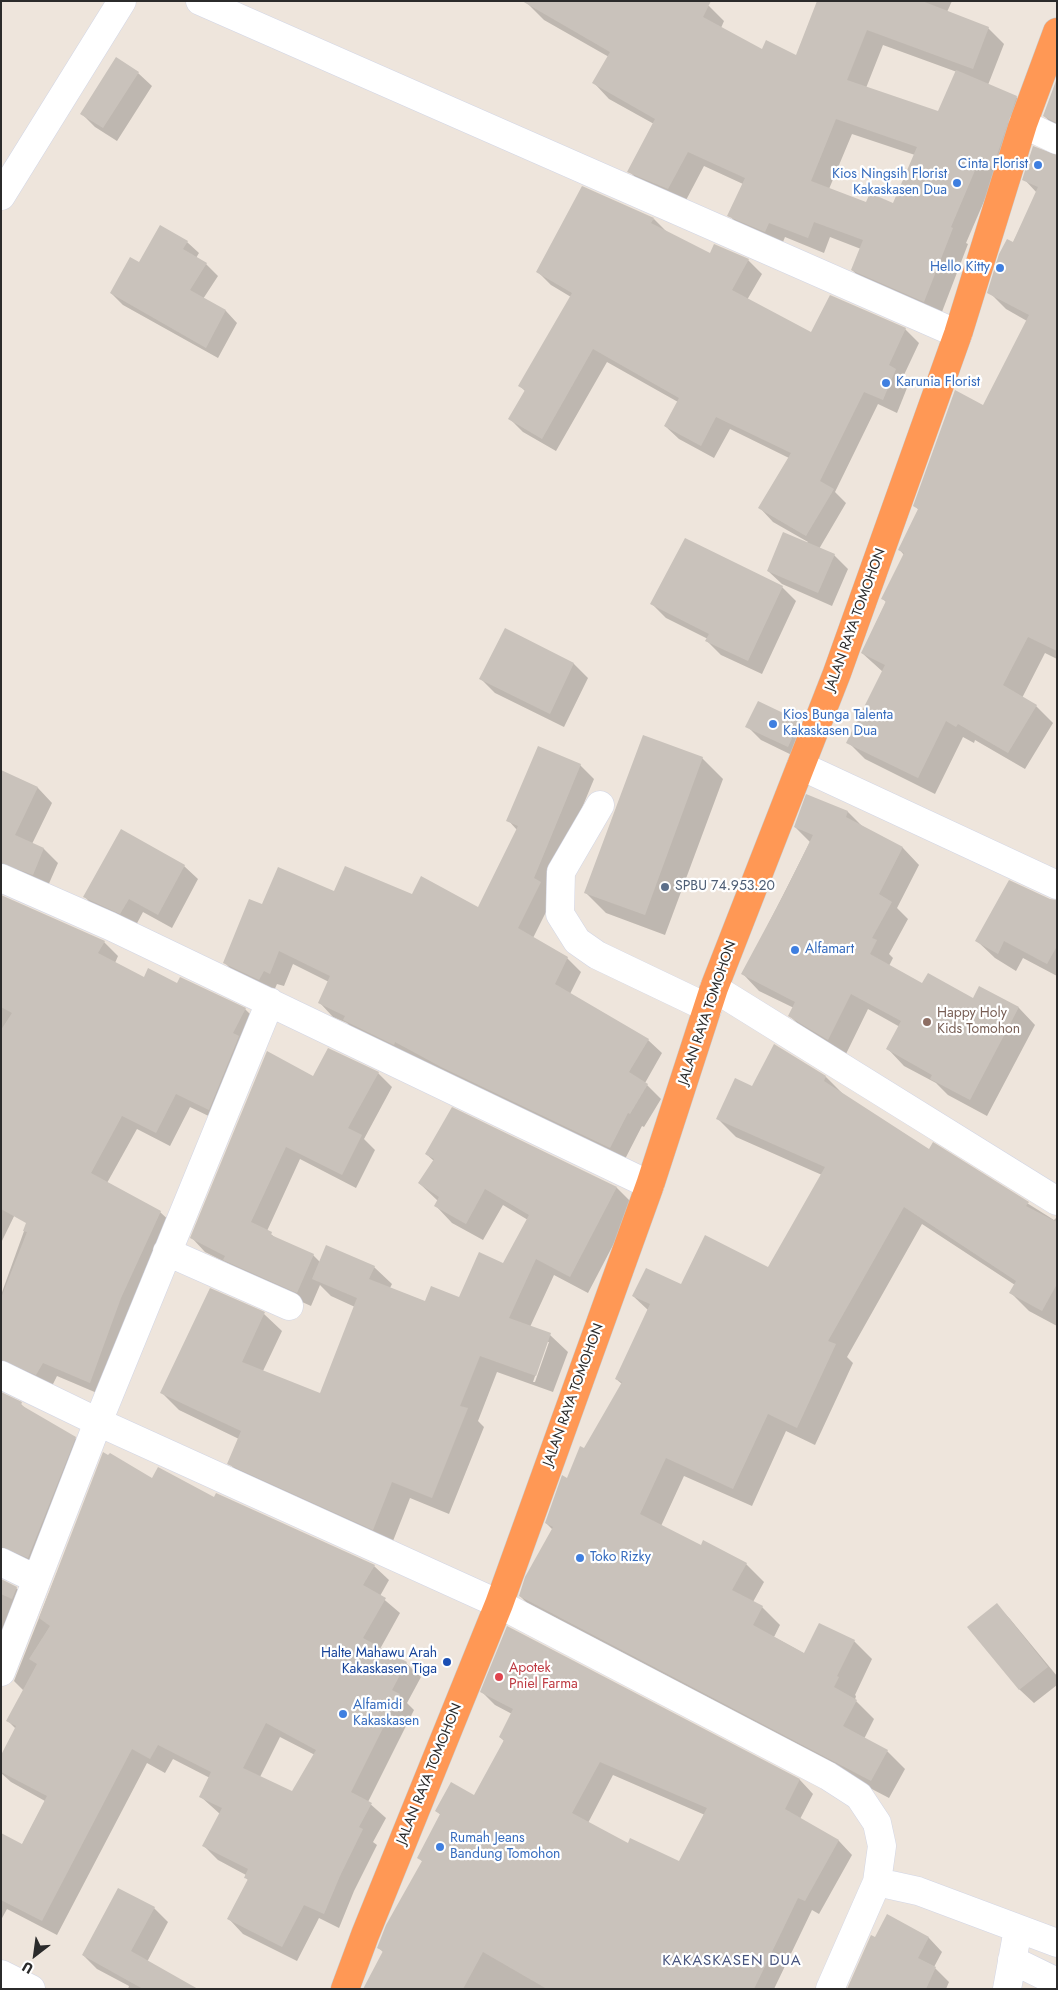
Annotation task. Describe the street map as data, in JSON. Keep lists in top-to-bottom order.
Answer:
{
  "streets": {
    "highway": ["JALAN RAYA TOMOHON"]
  },
  "districts": ["KAKASKASEN DUA"],
  "places": [
    "Cinta Florist",
    "Kios Ningsih Florist Kakaskasen Dua",
    "Hello Kitty",
    "Karunia Florist",
    "Kios Bunga Talenta Kakaskasen Dua",
    "SPBU 74.953.20",
    "Alfamart",
    "Happy Holy Kids Tomohon",
    "Toko Rizky",
    "Halte Mahawu Arah Kakaskasen Tiga",
    "Apotek Pniel Farma",
    "Alfamidi Kakaskasen",
    "Rumah Jeans Bandung Tomohon"
  ],
  "north": "bottom left"
}
